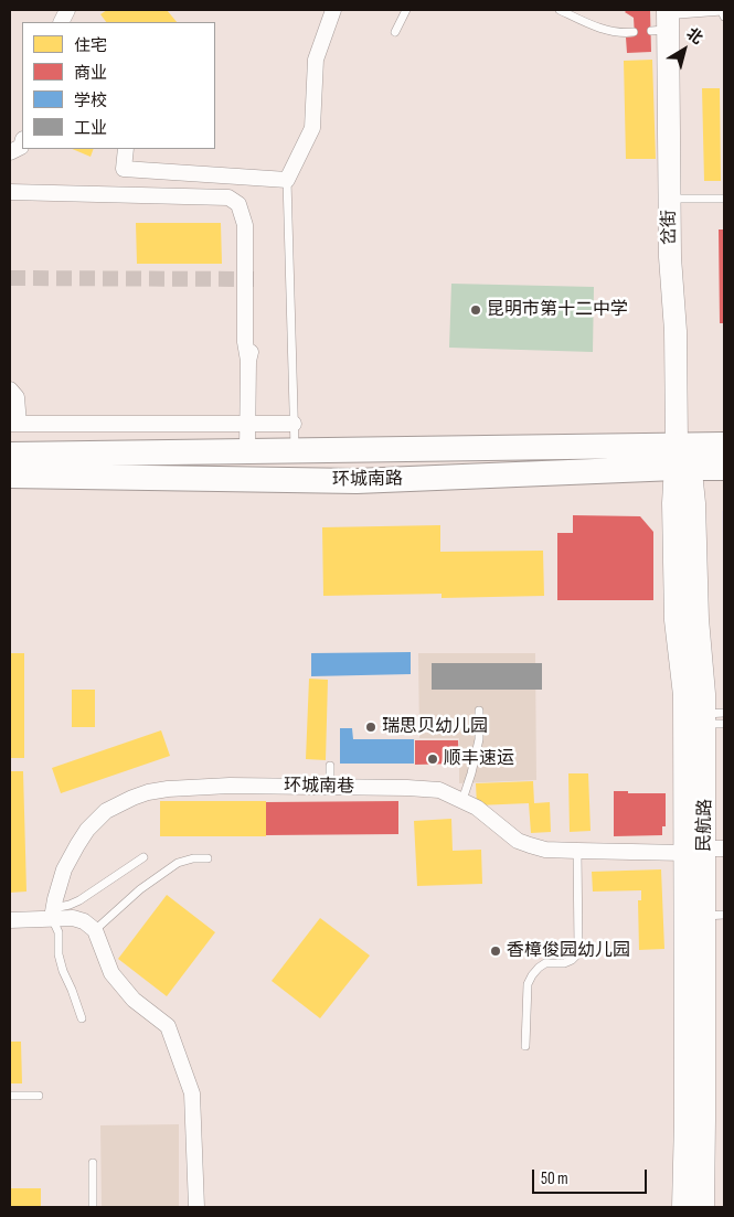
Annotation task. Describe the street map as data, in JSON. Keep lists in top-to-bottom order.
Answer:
{
  "streets": {
    "main road": ["岔街", "环城南路", "民航路"],
    "street": ["环城南巷"]
  },
  "crossings": [
    ["岔街", "环城南路"],
    ["岔街", "民航路"],
    ["环城南路", "民航路"],
    ["环城南巷", "民航路"]
  ],
  "places": [
    "昆明市第十二中学",
    "瑞思贝幼儿园",
    "顺丰速运",
    "香樟俊园幼儿园"
  ],
  "legend": [
    "住宅",
    "商业",
    "学校",
    "工业"
  ],
  "scale_bar": "50 m",
  "north": "top right"
}
